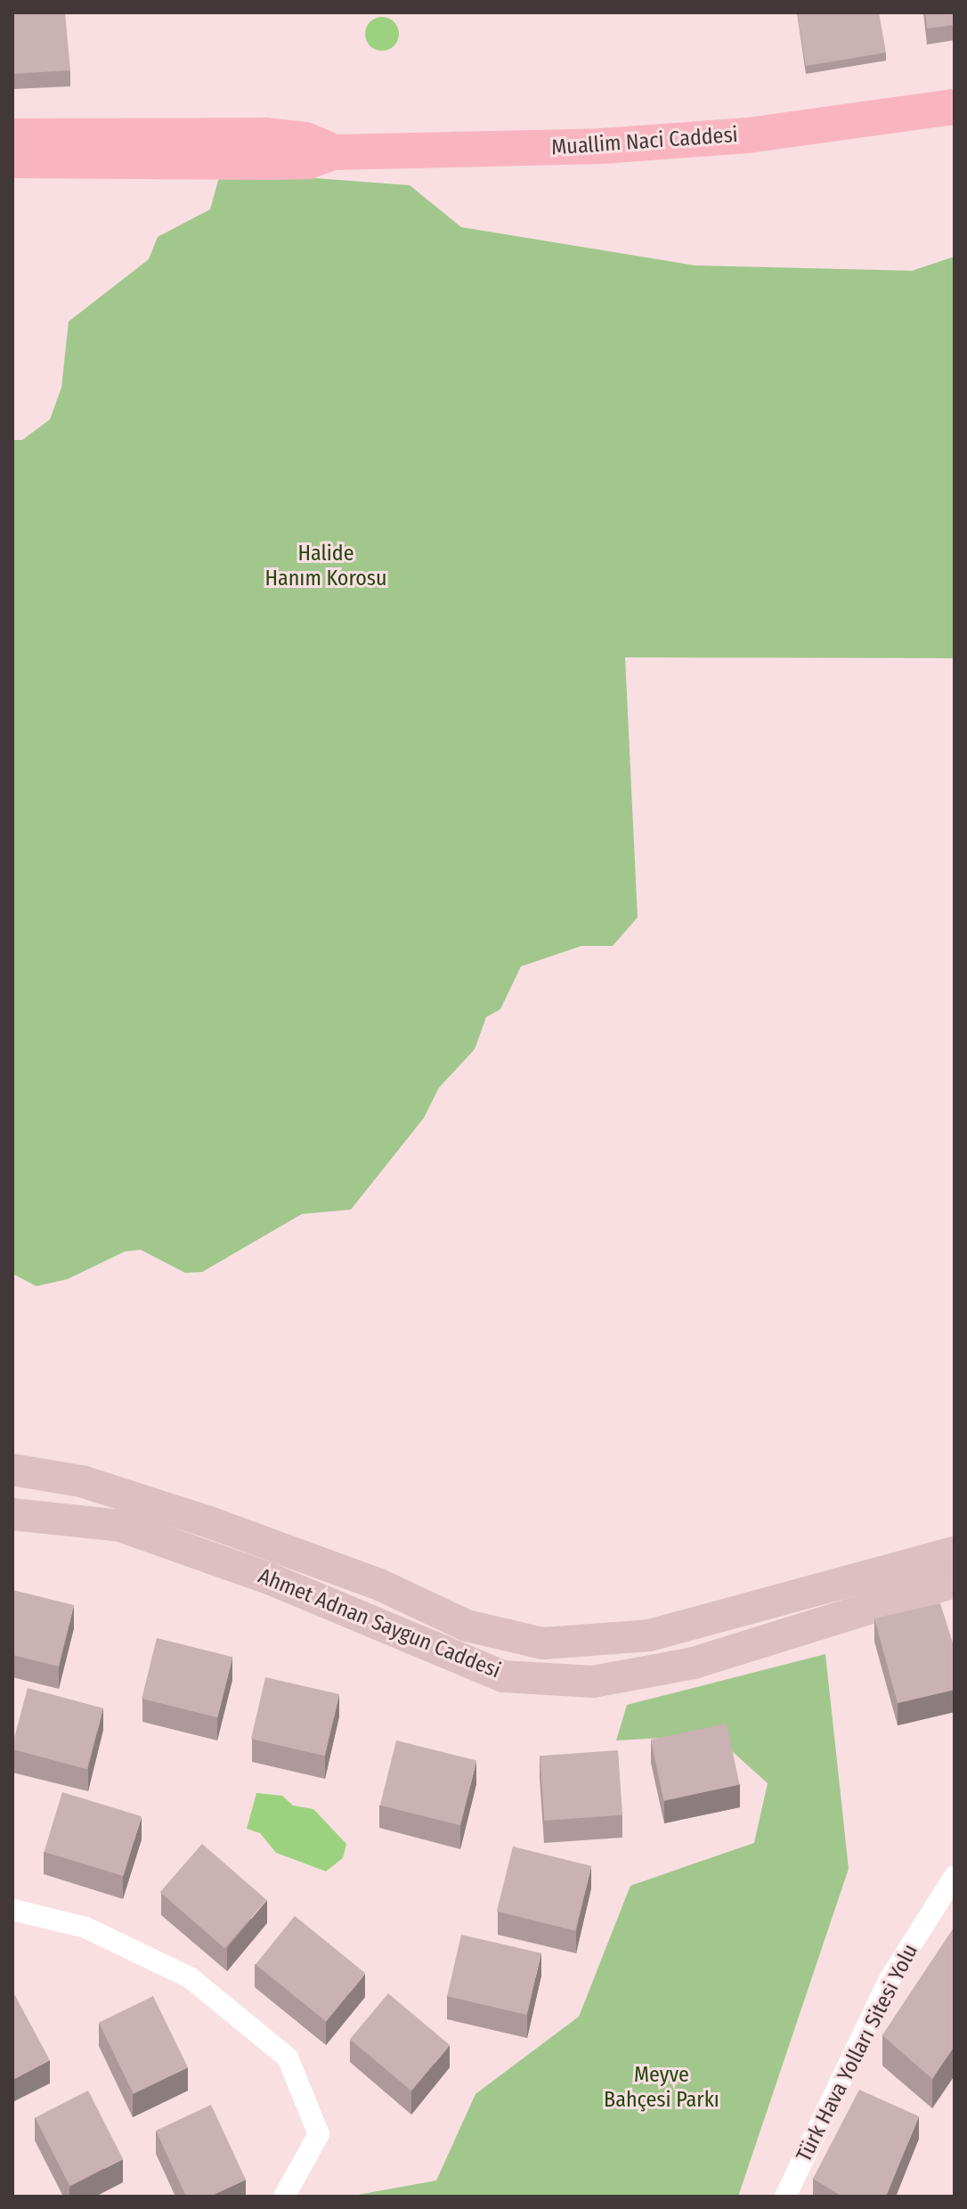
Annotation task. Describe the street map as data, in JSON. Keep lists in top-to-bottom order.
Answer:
{
  "streets": {
    "main road": ["Muallim Naci Caddesi", "Ahmet Adnan Saygun Caddesi"],
    "street": ["Türk Hava Yolları Sitesi Yolu"]
  },
  "parks": ["Halide Hanım Korosu", "Meyve Bahçesi Parkı"]
}
